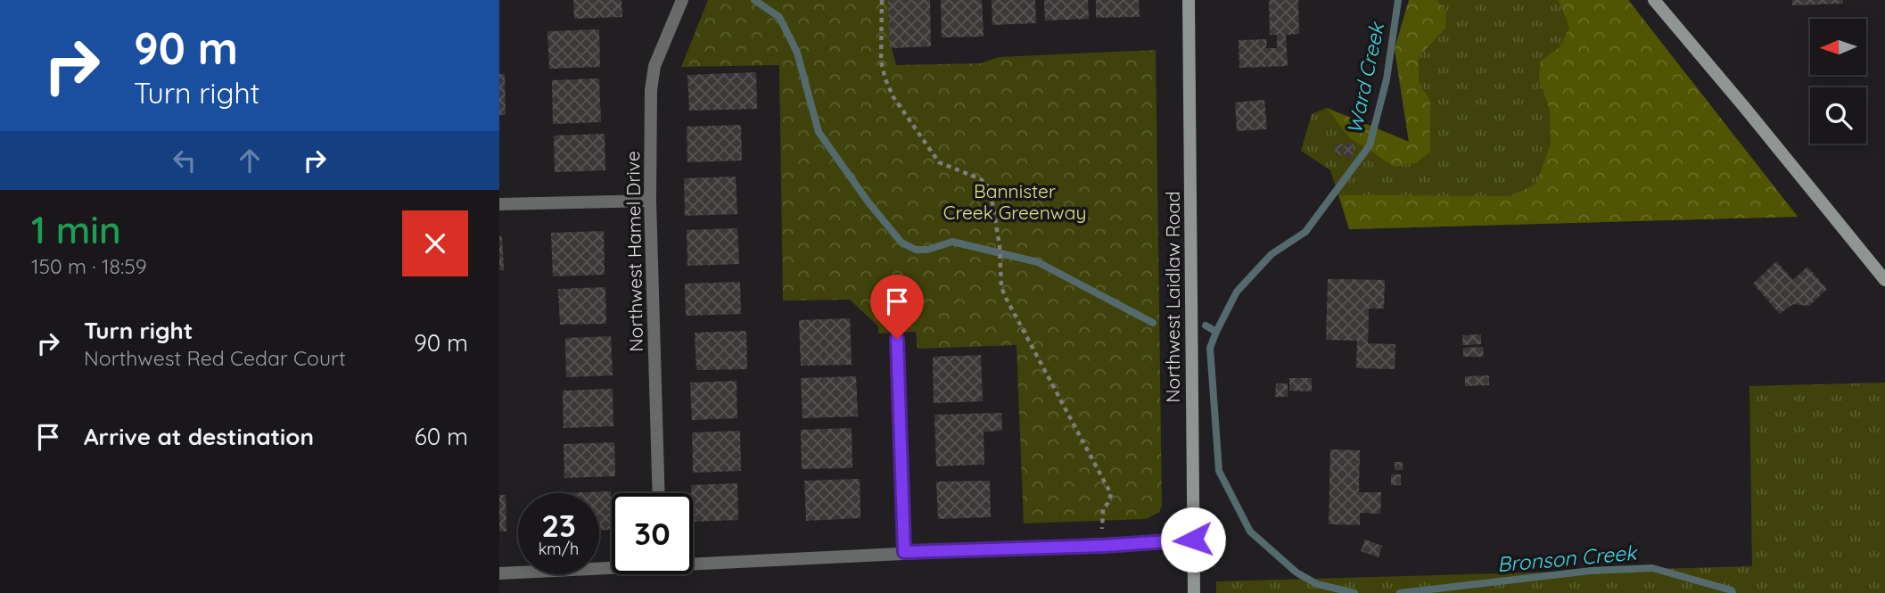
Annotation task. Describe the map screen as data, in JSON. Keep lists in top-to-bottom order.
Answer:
{
  "streets": {
    "main road": ["Northwest Laidlaw Road"],
    "street": ["Northwest Hamel Drive"]
  },
  "water": ["Ward Creek", "Bronson Creek"],
  "parks": ["Bannister Creek Greenway"],
  "north": "left",
  "page": {
    "turn": ["90 m", "Turn right"],
    "heading": ["1 min", "150 m · 18:59"],
    "list": [
      {
        "name": "Turn right",
        "note": "Northwest Red Cedar Court",
        "value": "90 m"
      },
      {
        "name": "Arrive at destination",
        "value": "60 m"
      }
    ],
    "speed": "23 km/h",
    "limit": "30"
  }
}
